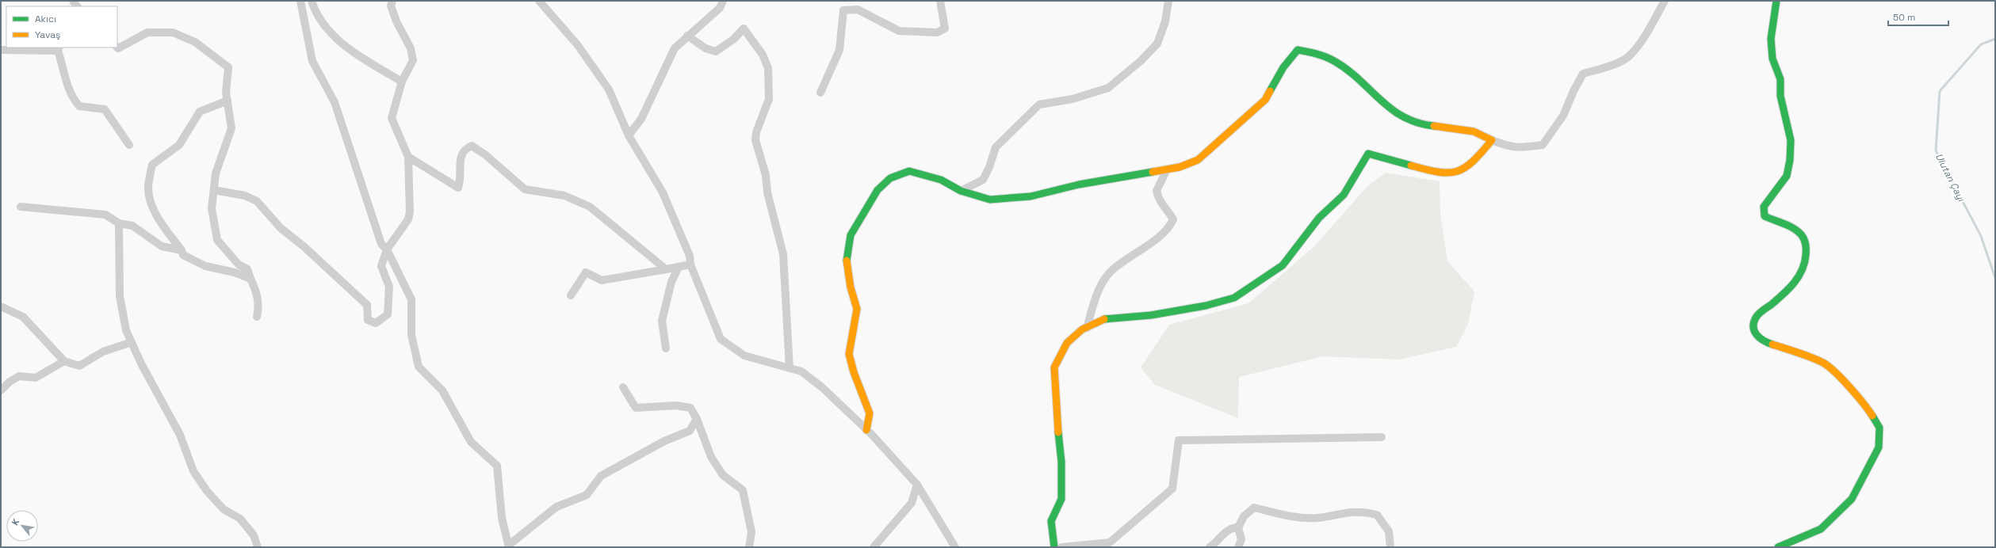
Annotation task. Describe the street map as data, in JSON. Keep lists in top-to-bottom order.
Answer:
{
  "water": ["Ulutan Çayı"],
  "legend": ["Akıcı", "Yavaş"],
  "scale_bar": "50 m",
  "north": "top left"
}
